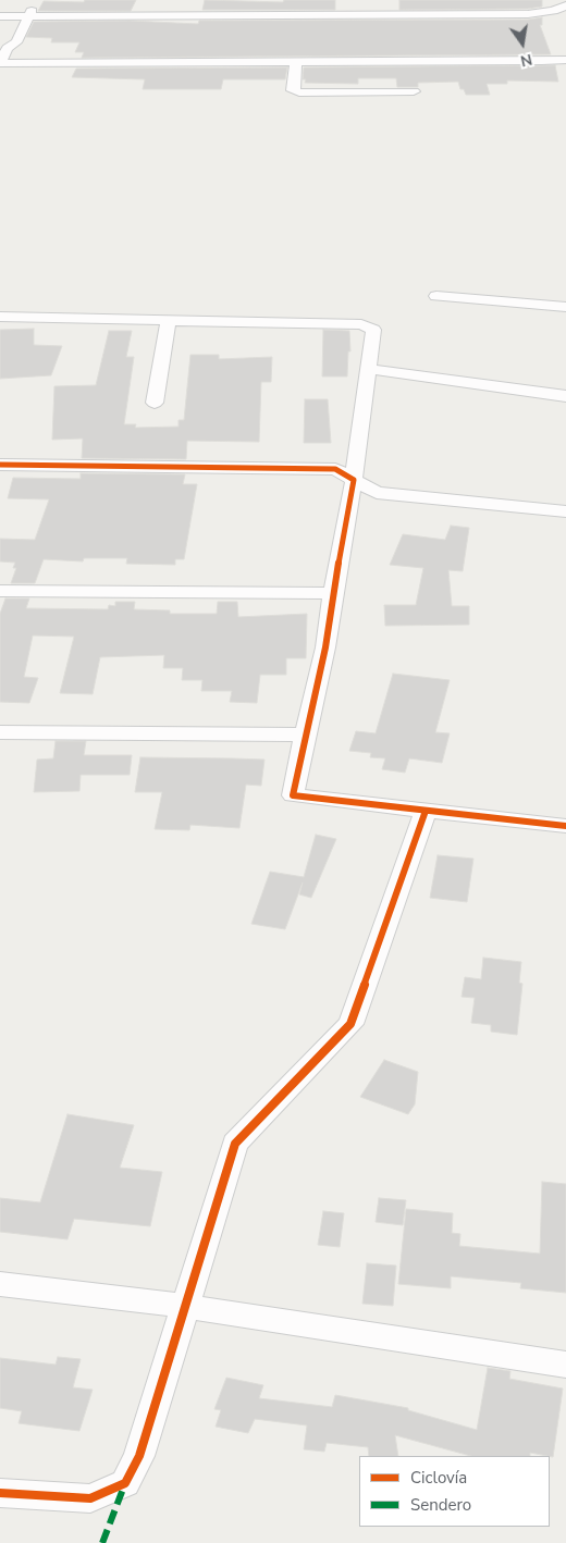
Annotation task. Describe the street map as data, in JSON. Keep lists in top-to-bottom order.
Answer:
{
  "legend": ["Ciclovía", "Sendero"],
  "north": "bottom"
}
